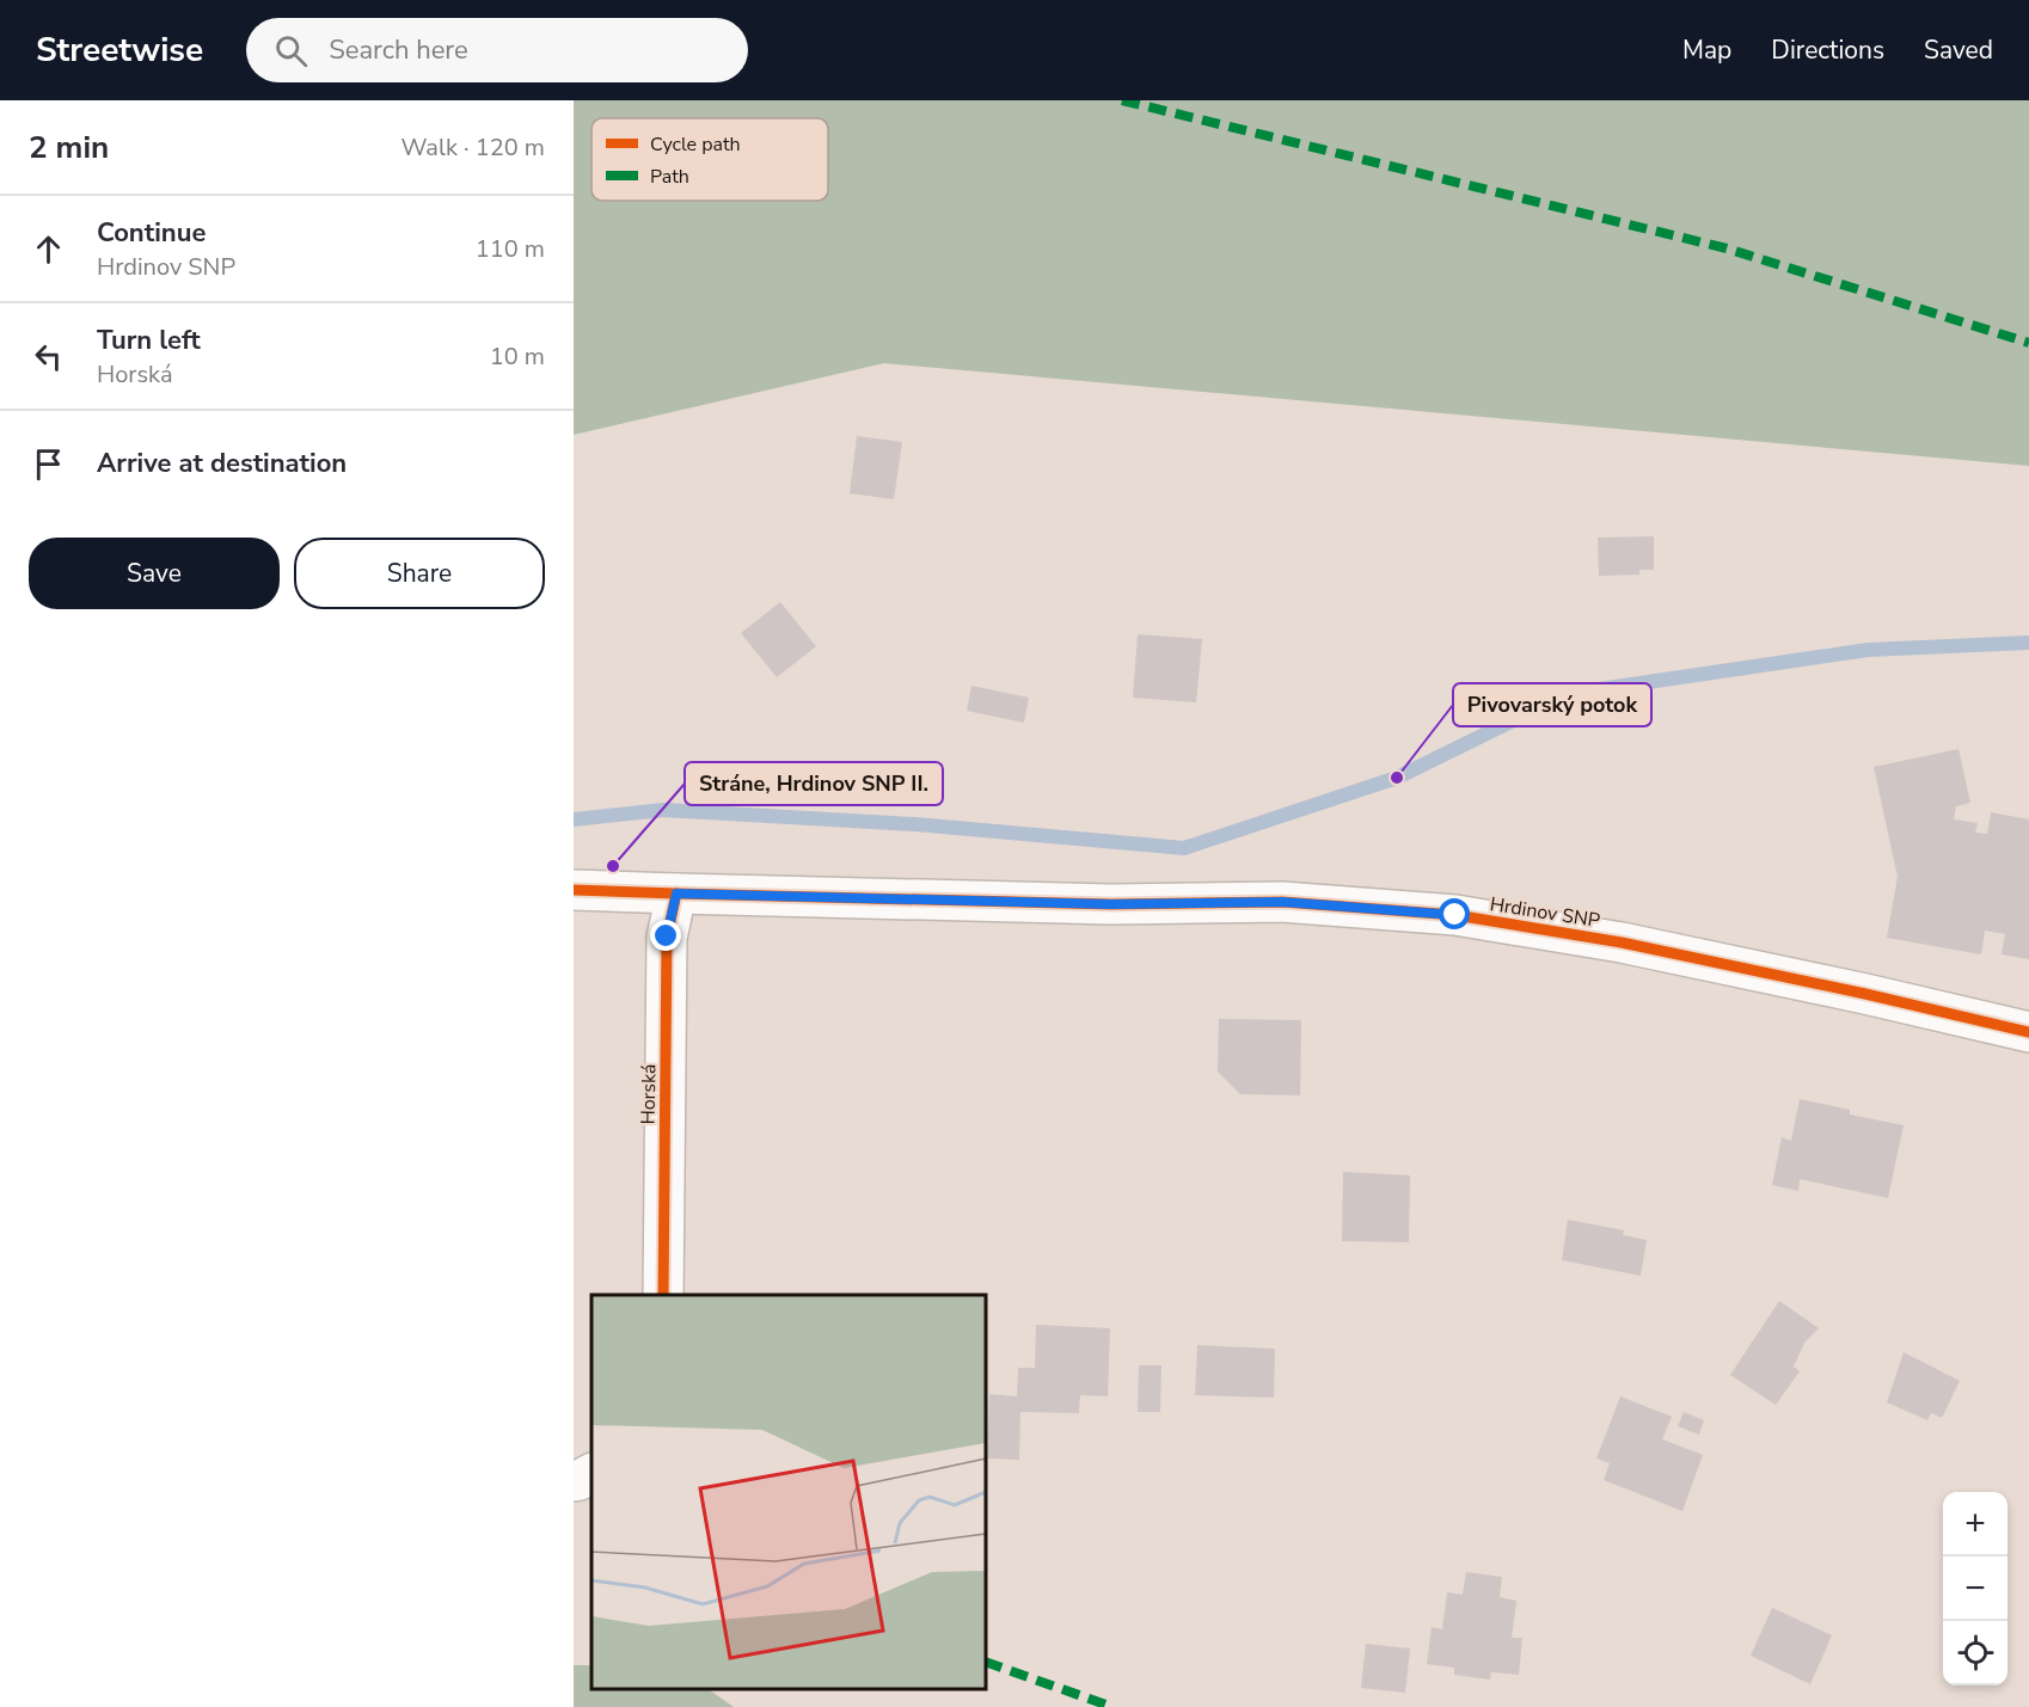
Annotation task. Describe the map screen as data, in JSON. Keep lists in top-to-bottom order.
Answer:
{
  "streets": {
    "street": ["Hrdinov SNP", "Horská"]
  },
  "crossings": [
    ["Hrdinov SNP", "Horská"]
  ],
  "places": ["Pivovarský potok", "Stráne, Hrdinov SNP II."],
  "legend": ["Cycle path", "Path"],
  "page": {
    "header": "Streetwise",
    "search": "Search here",
    "nav": ["Map", "Directions", "Saved"],
    "heading": ["2 min", "Walk · 120 m"],
    "list": [
      ["Continue", "Hrdinov SNP", "110 m"],
      ["Turn left", "Horská", "10 m"],
      "Arrive at destination"
    ],
    "buttons": ["Save", "Share"],
    "map_buttons": ["+", "−"]
  }
}
